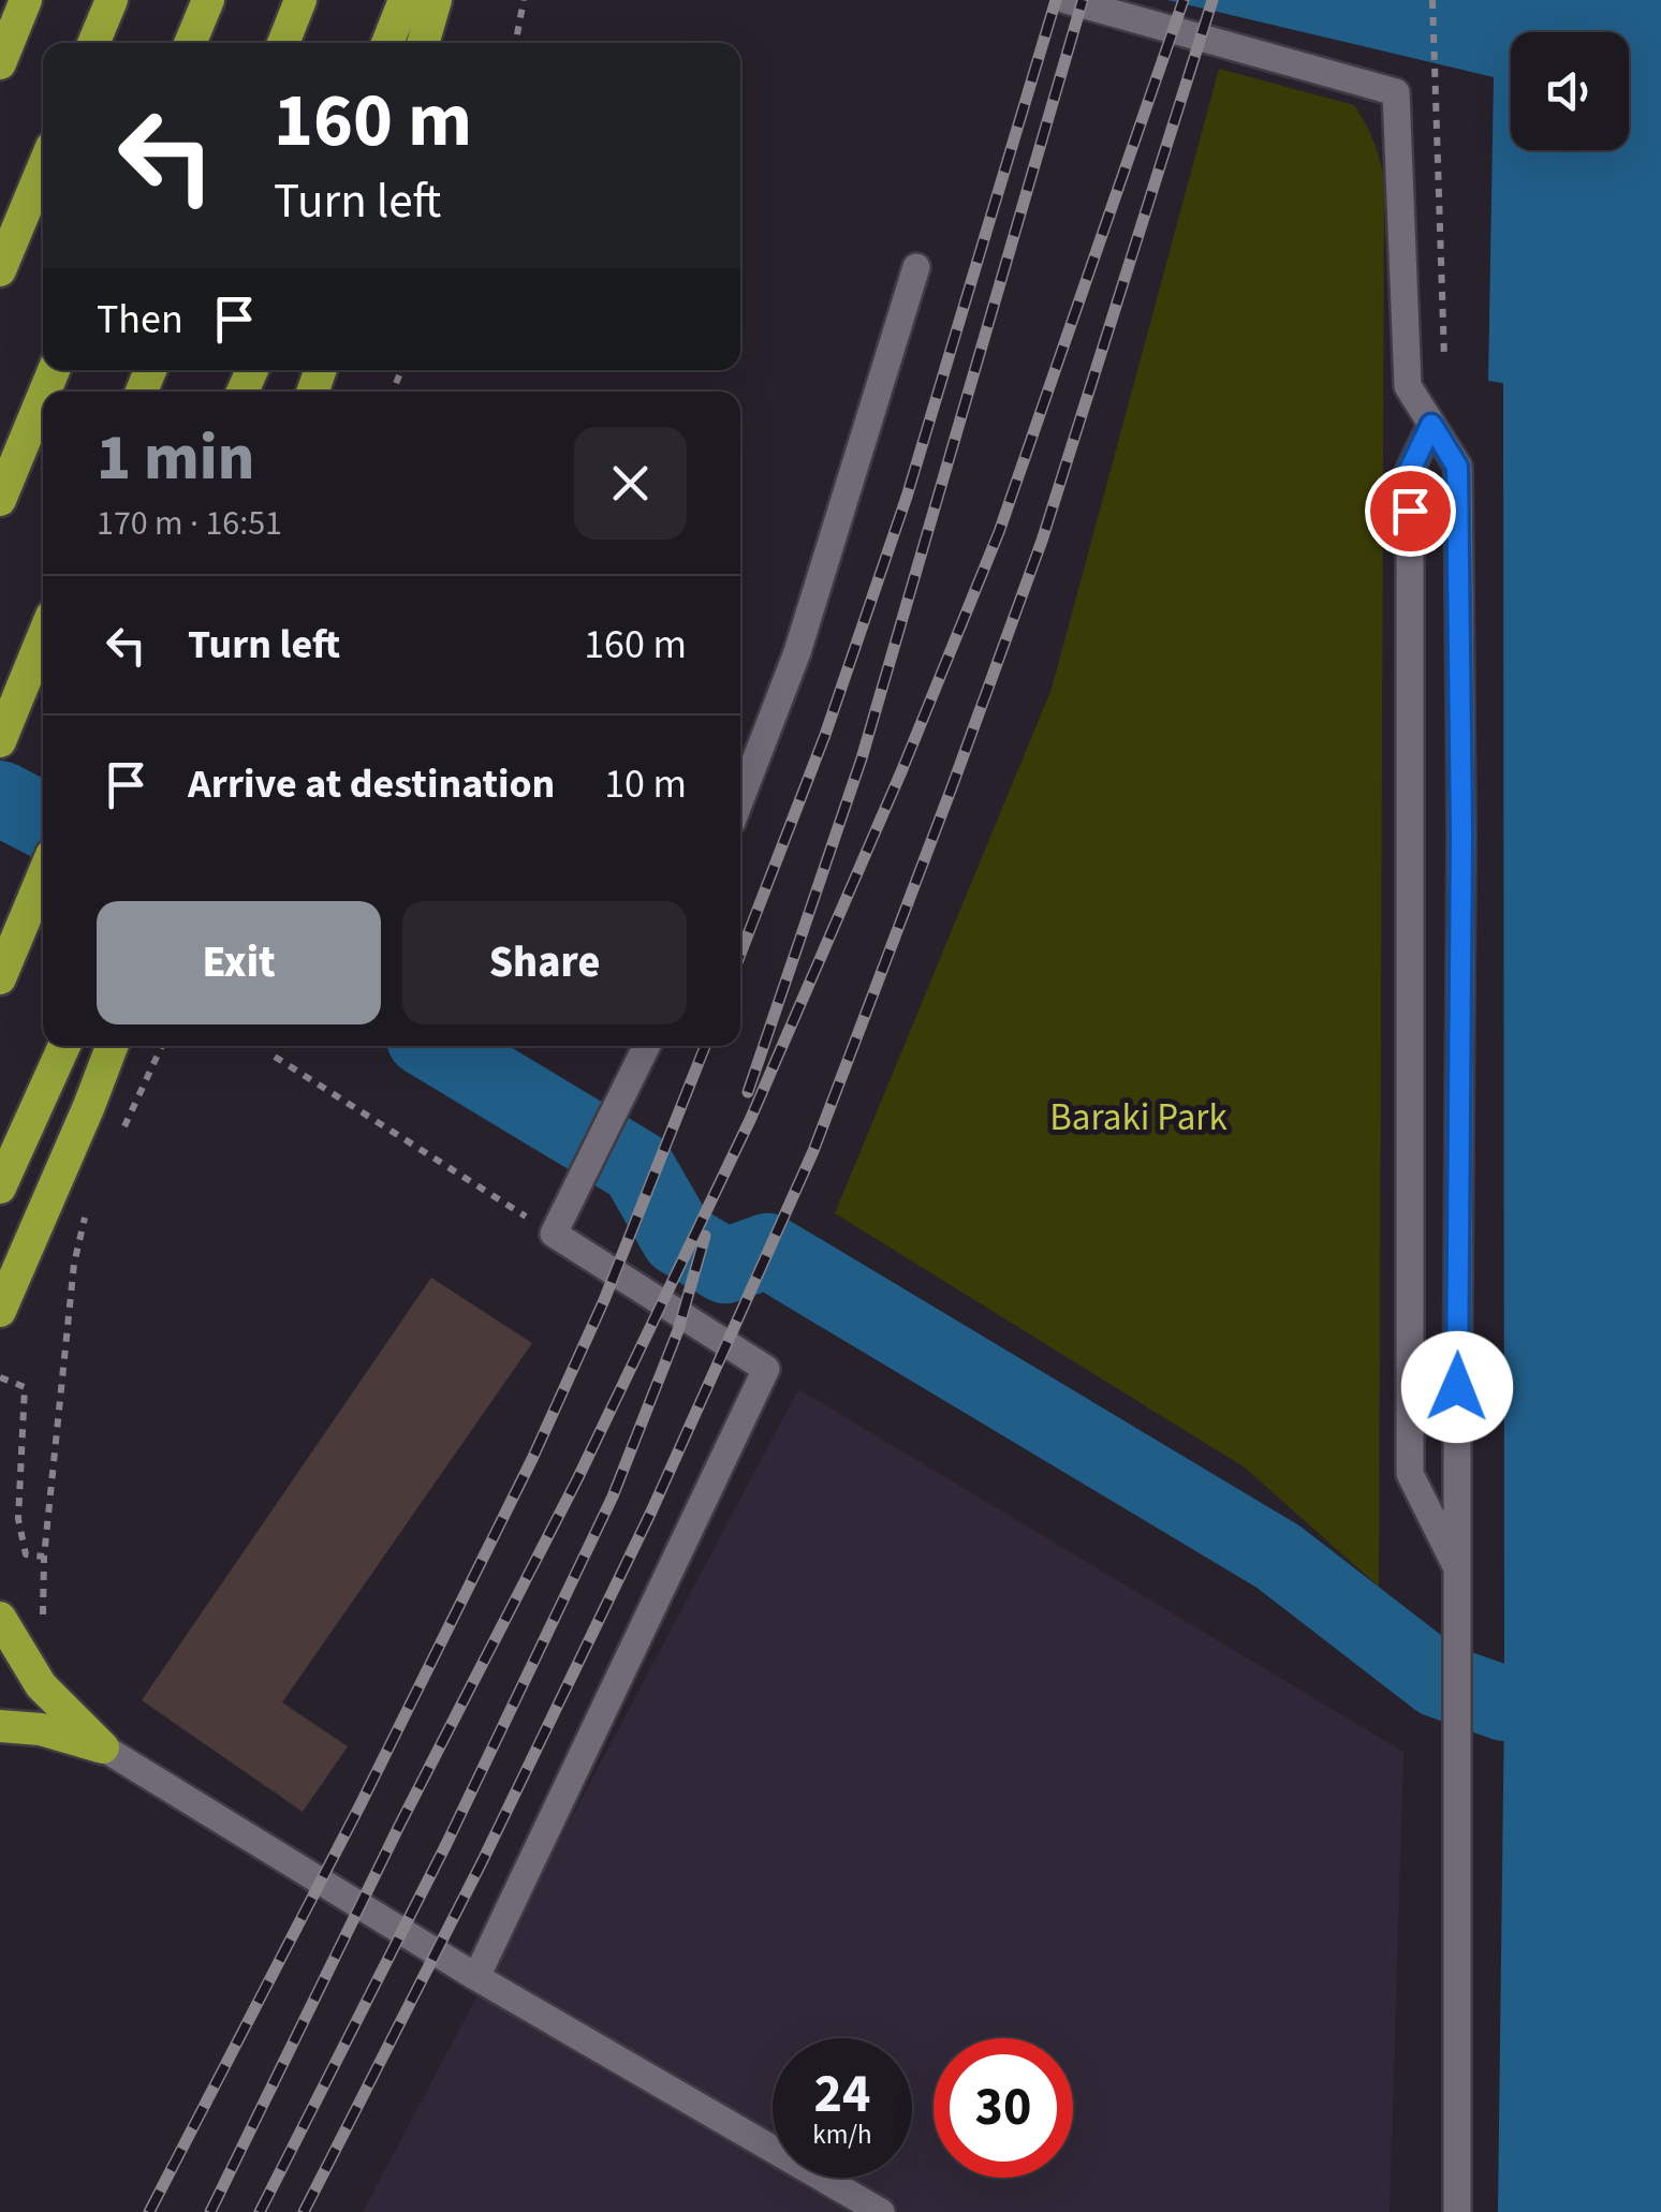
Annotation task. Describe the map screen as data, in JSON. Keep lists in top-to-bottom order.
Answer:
{
  "parks": ["Baraki Park"],
  "page": {
    "turn": ["160 m", "Turn left"],
    "then": "Then",
    "heading": ["1 min", "170 m · 16:51"],
    "list": [
      {
        "name": "Turn left",
        "value": "160 m"
      },
      {
        "name": "Arrive at destination",
        "value": "10 m"
      }
    ],
    "buttons": ["Exit", "Share"],
    "speed": "24 km/h",
    "limit": "30"
  }
}
